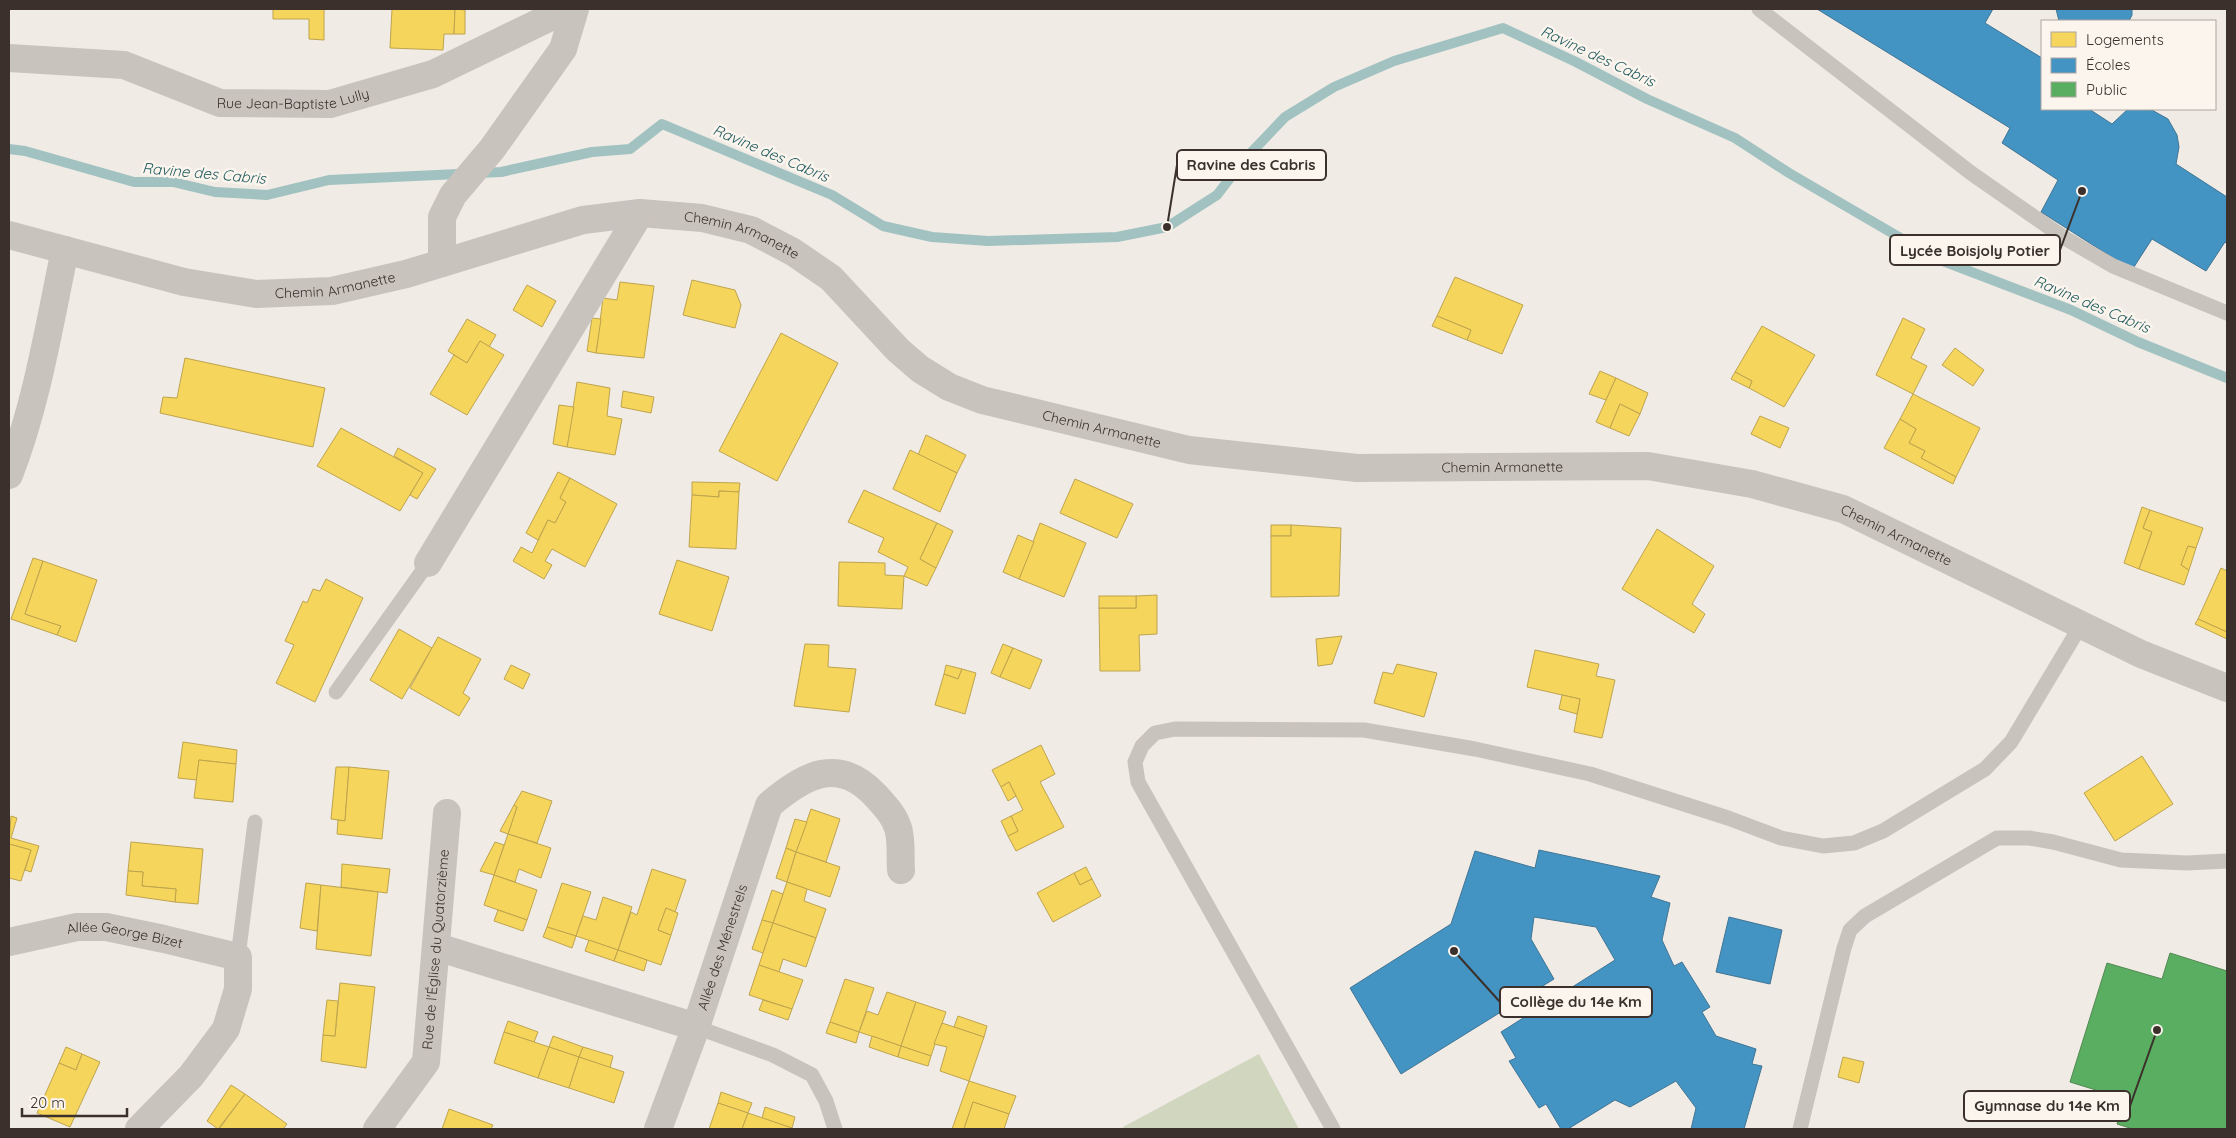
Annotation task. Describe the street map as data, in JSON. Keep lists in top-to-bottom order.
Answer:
{
  "streets": {
    "street": [
      "Rue Jean-Baptiste Lully",
      "Chemin Armanette",
      "Allée George Bizet",
      "Allée des Ménestrels",
      "Rue de l'Église du Quatorzième"
    ]
  },
  "crossings": [
    ["Allée des Ménestrels", "Rue de l'Église du Quatorzième"]
  ],
  "water": ["Ravine des Cabris"],
  "places": [
    "Lycée Boisjoly Potier",
    "Ravine des Cabris",
    "Collège du 14e Km",
    "Gymnase du 14e Km"
  ],
  "legend": ["Logements", "Écoles", "Public"],
  "scale_bar": "20 m"
}
